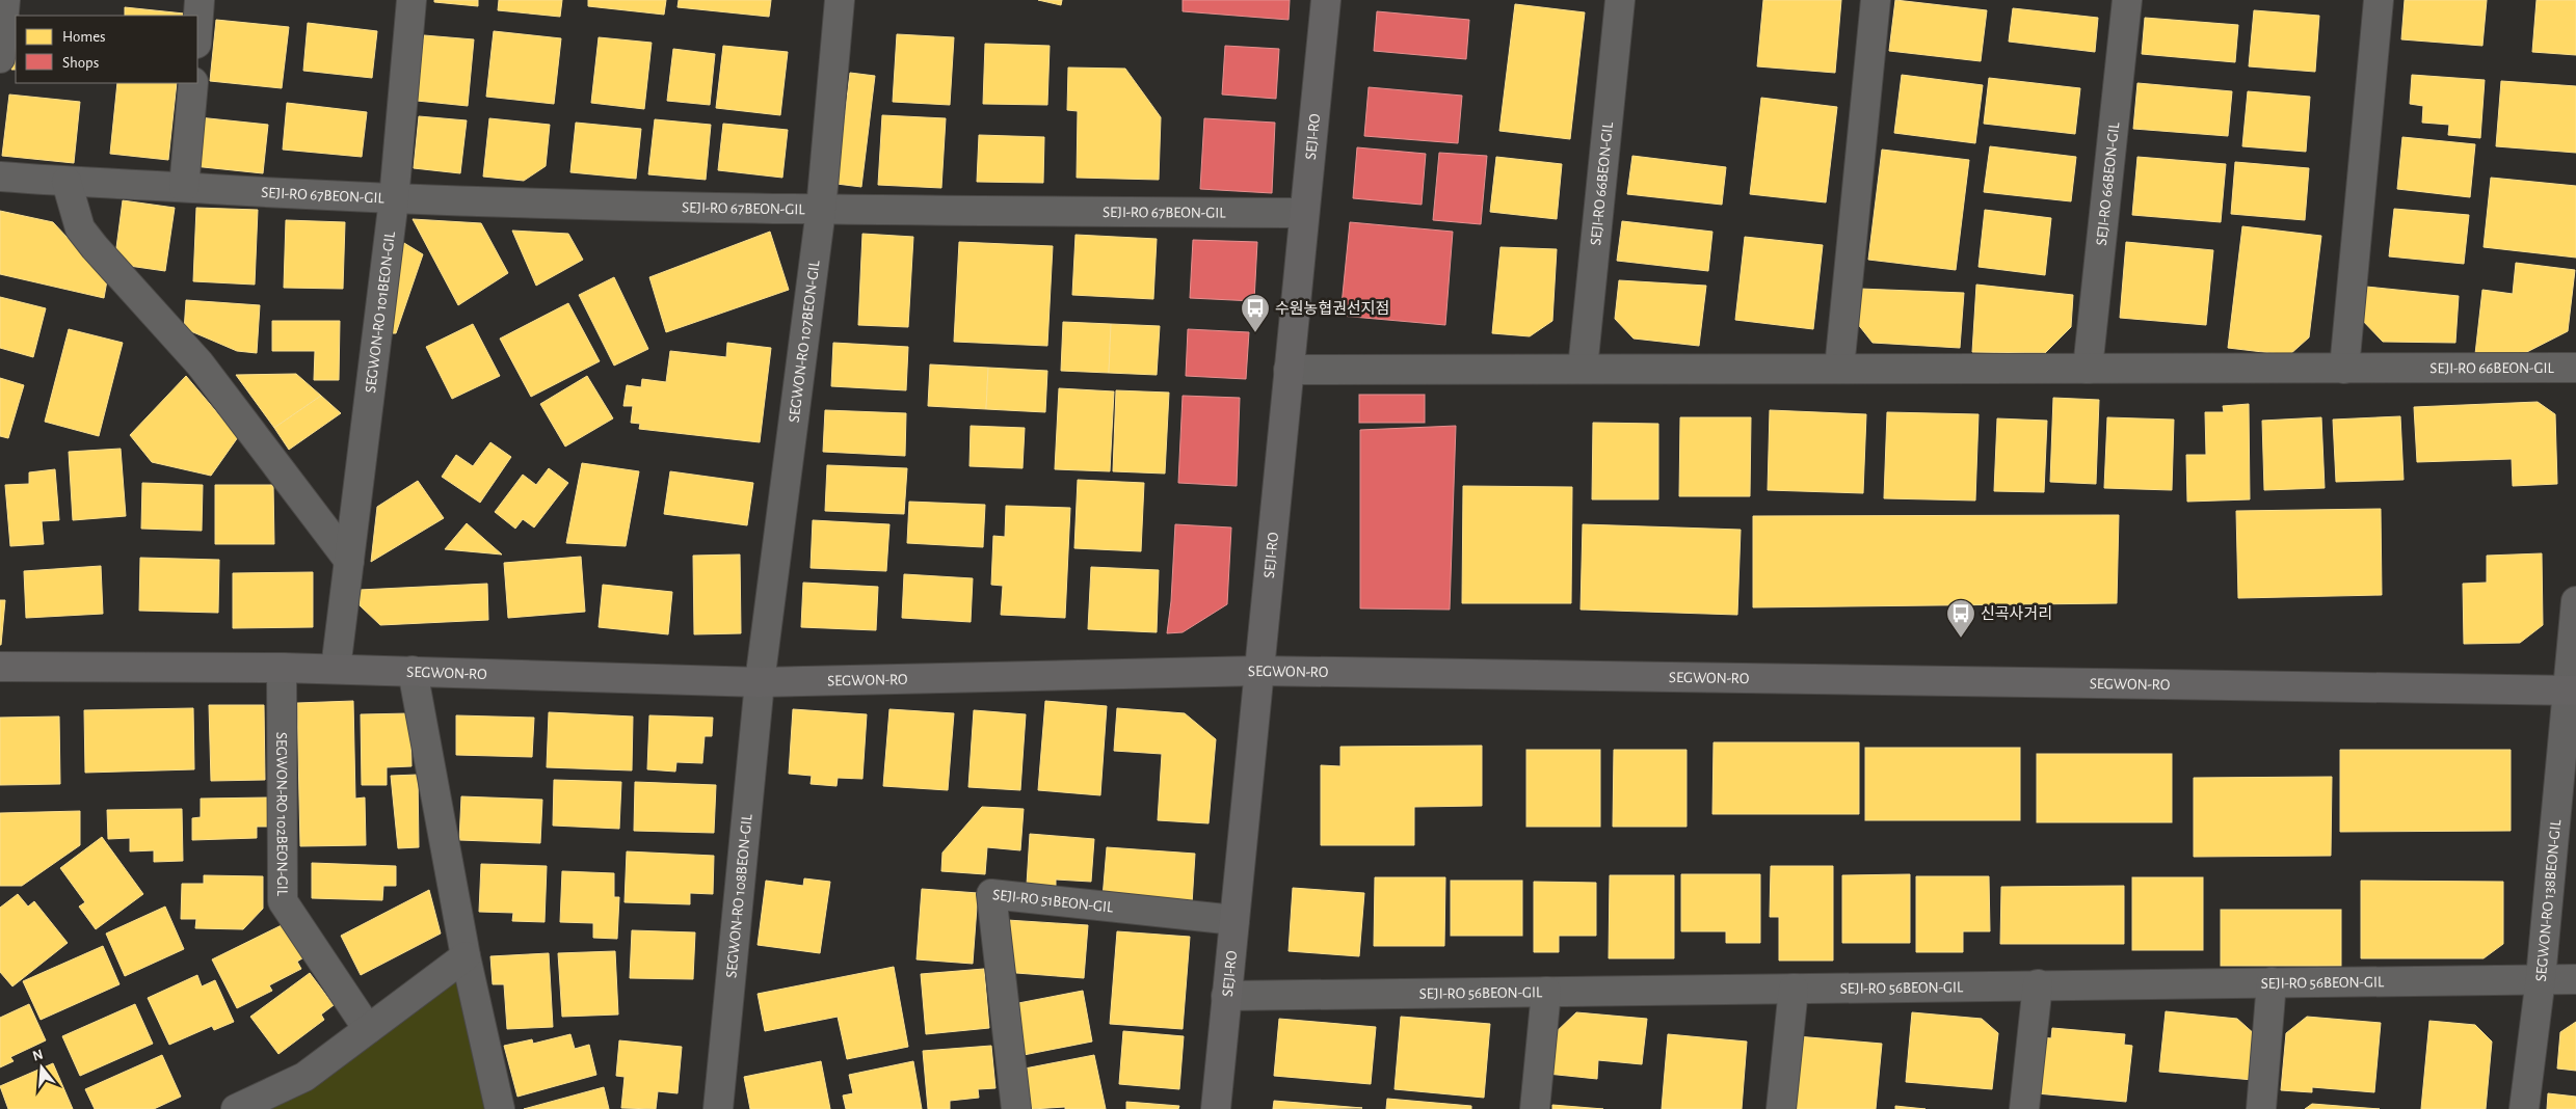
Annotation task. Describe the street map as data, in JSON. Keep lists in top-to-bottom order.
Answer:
{
  "streets": {
    "street": [
      "SEJI-RO",
      "SEJI-RO 66BEON-GIL",
      "SEJI-RO 67BEON-GIL",
      "SEGWON-RO 101BEON-GIL",
      "SEGWON-RO 107BEON-GIL",
      "SEGWON-RO",
      "SEGWON-RO 102BEON-GIL",
      "SEGWON-RO 108BEON-GIL",
      "SEGWON-RO 138BEON-GIL",
      "SEJI-RO 51BEON-GIL",
      "SEJI-RO 56BEON-GIL"
    ]
  },
  "crossings": [
    ["SEJI-RO", "SEJI-RO 66BEON-GIL"],
    ["SEJI-RO", "SEJI-RO 67BEON-GIL"],
    ["SEJI-RO", "SEGWON-RO"],
    ["SEJI-RO", "SEJI-RO 51BEON-GIL"],
    ["SEJI-RO", "SEJI-RO 56BEON-GIL"],
    ["SEJI-RO 67BEON-GIL", "SEGWON-RO 101BEON-GIL"],
    ["SEJI-RO 67BEON-GIL", "SEGWON-RO 107BEON-GIL"],
    ["SEGWON-RO 101BEON-GIL", "SEGWON-RO"],
    ["SEGWON-RO 107BEON-GIL", "SEGWON-RO"],
    ["SEGWON-RO 107BEON-GIL", "SEGWON-RO 108BEON-GIL"],
    ["SEGWON-RO", "SEGWON-RO 102BEON-GIL"],
    ["SEGWON-RO", "SEGWON-RO 108BEON-GIL"],
    ["SEGWON-RO", "SEGWON-RO 138BEON-GIL"],
    ["SEGWON-RO 138BEON-GIL", "SEJI-RO 56BEON-GIL"]
  ],
  "places": {
    "bus stop": ["수원농협권선지점", "신곡사거리"]
  },
  "legend": ["Homes", "Shops"],
  "north": "top"
}
